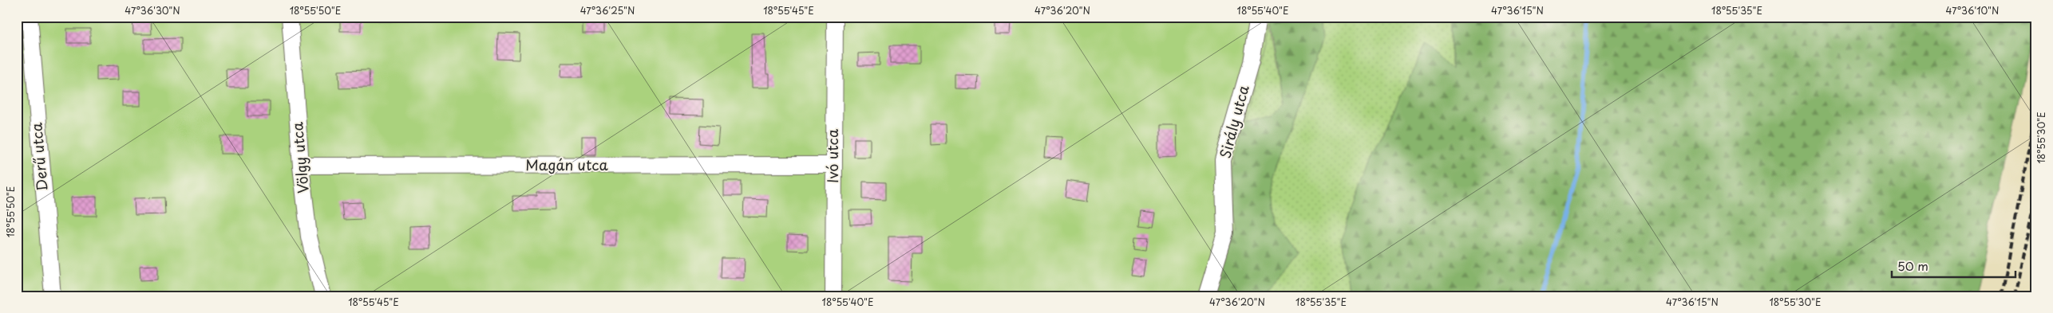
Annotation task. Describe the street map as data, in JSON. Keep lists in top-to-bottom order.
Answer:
{
  "streets": {
    "street": [
      "Sirály utca",
      "Ivó utca",
      "Derű utca",
      "Völgy utca",
      "Magán utca"
    ]
  },
  "crossings": [
    ["Ivó utca", "Magán utca"],
    ["Völgy utca", "Magán utca"]
  ],
  "scale_bar": "50 m",
  "coordinates": [
    "47°36'30\"N",
    "18°55'50\"E",
    "47°36'25\"N",
    "18°55'45\"E",
    "47°36'20\"N",
    "18°55'40\"E",
    "47°36'15\"N",
    "18°55'35\"E",
    "47°36'10\"N",
    "18°55'30\"E"
  ]
}
